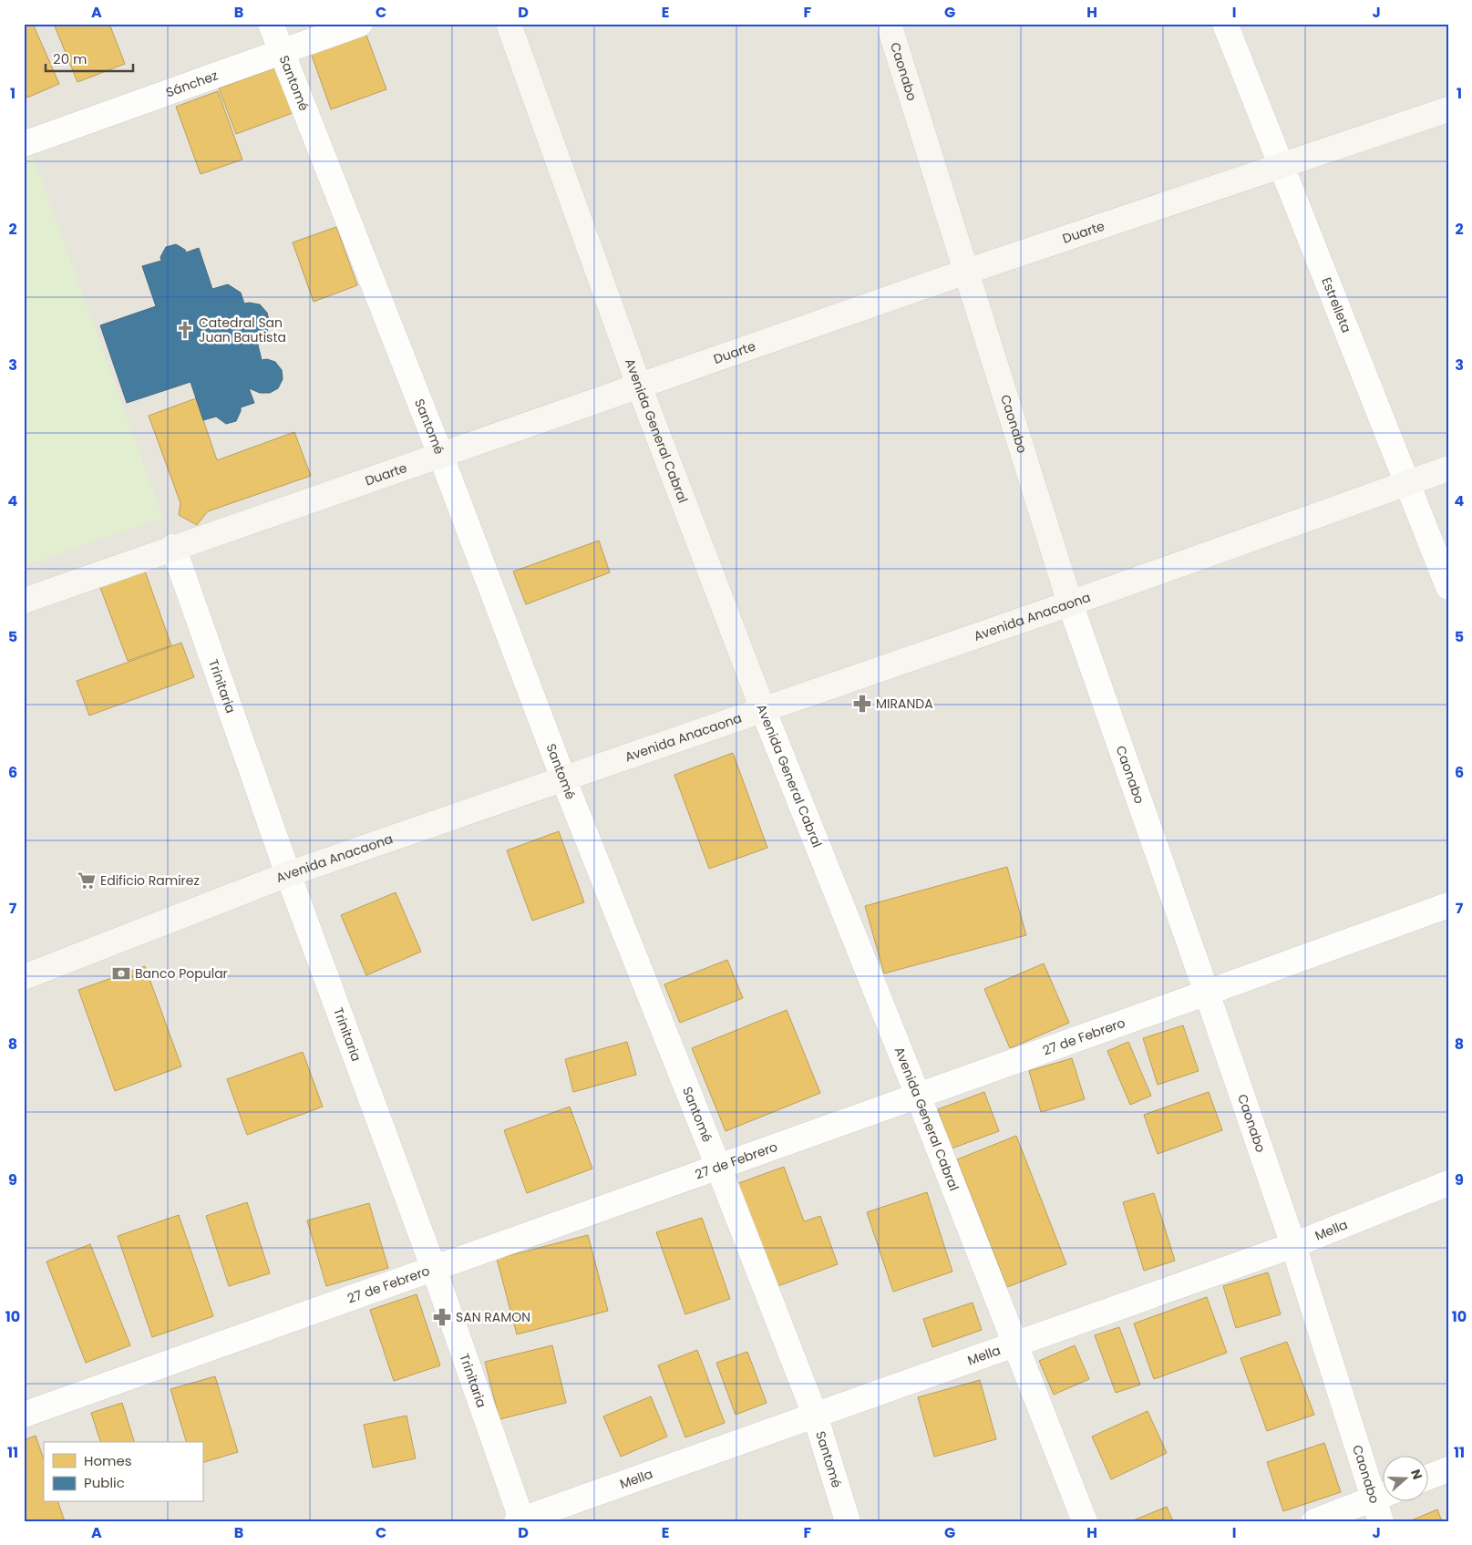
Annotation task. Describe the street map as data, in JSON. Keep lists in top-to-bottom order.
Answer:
{
  "streets": {
    "main road": [
      "Caonabo",
      "Duarte",
      "Avenida General Cabral",
      "Avenida Anacaona"
    ],
    "street": [
      "Sánchez",
      "Santomé",
      "Estrelleta",
      "Trinitaria",
      "27 de Febrero",
      "Mella"
    ]
  },
  "crossings": [
    ["Caonabo", "Duarte"],
    ["Caonabo", "Avenida Anacaona"],
    ["Caonabo", "27 de Febrero"],
    ["Caonabo", "Mella"],
    ["Sánchez", "Santomé"],
    ["Santomé", "Duarte"],
    ["Santomé", "Avenida Anacaona"],
    ["Santomé", "27 de Febrero"],
    ["Santomé", "Mella"],
    ["Duarte", "Estrelleta"],
    ["Duarte", "Avenida General Cabral"],
    ["Duarte", "Trinitaria"],
    ["Estrelleta", "Avenida Anacaona"],
    ["Avenida General Cabral", "Avenida Anacaona"],
    ["Avenida General Cabral", "27 de Febrero"],
    ["Avenida General Cabral", "Mella"],
    ["Avenida Anacaona", "Trinitaria"],
    ["Trinitaria", "27 de Febrero"],
    ["Trinitaria", "Mella"]
  ],
  "places": {
    "church": ["Catedral San Juan Bautista"],
    "pharmacy": ["MIRANDA", "SAN RAMON"],
    "supermarket": ["Edificio Ramirez"],
    "bank": ["Banco Popular"]
  },
  "legend": ["Homes", "Public"],
  "scale_bar": "20 m",
  "north": "right",
  "grid": {
    "columns": [
      "A",
      "B",
      "C",
      "D",
      "E",
      "F",
      "G",
      "H",
      "I",
      "J"
    ],
    "rows": [
      "1",
      "2",
      "3",
      "4",
      "5",
      "6",
      "7",
      "8",
      "9",
      "10",
      "11"
    ]
  }
}
